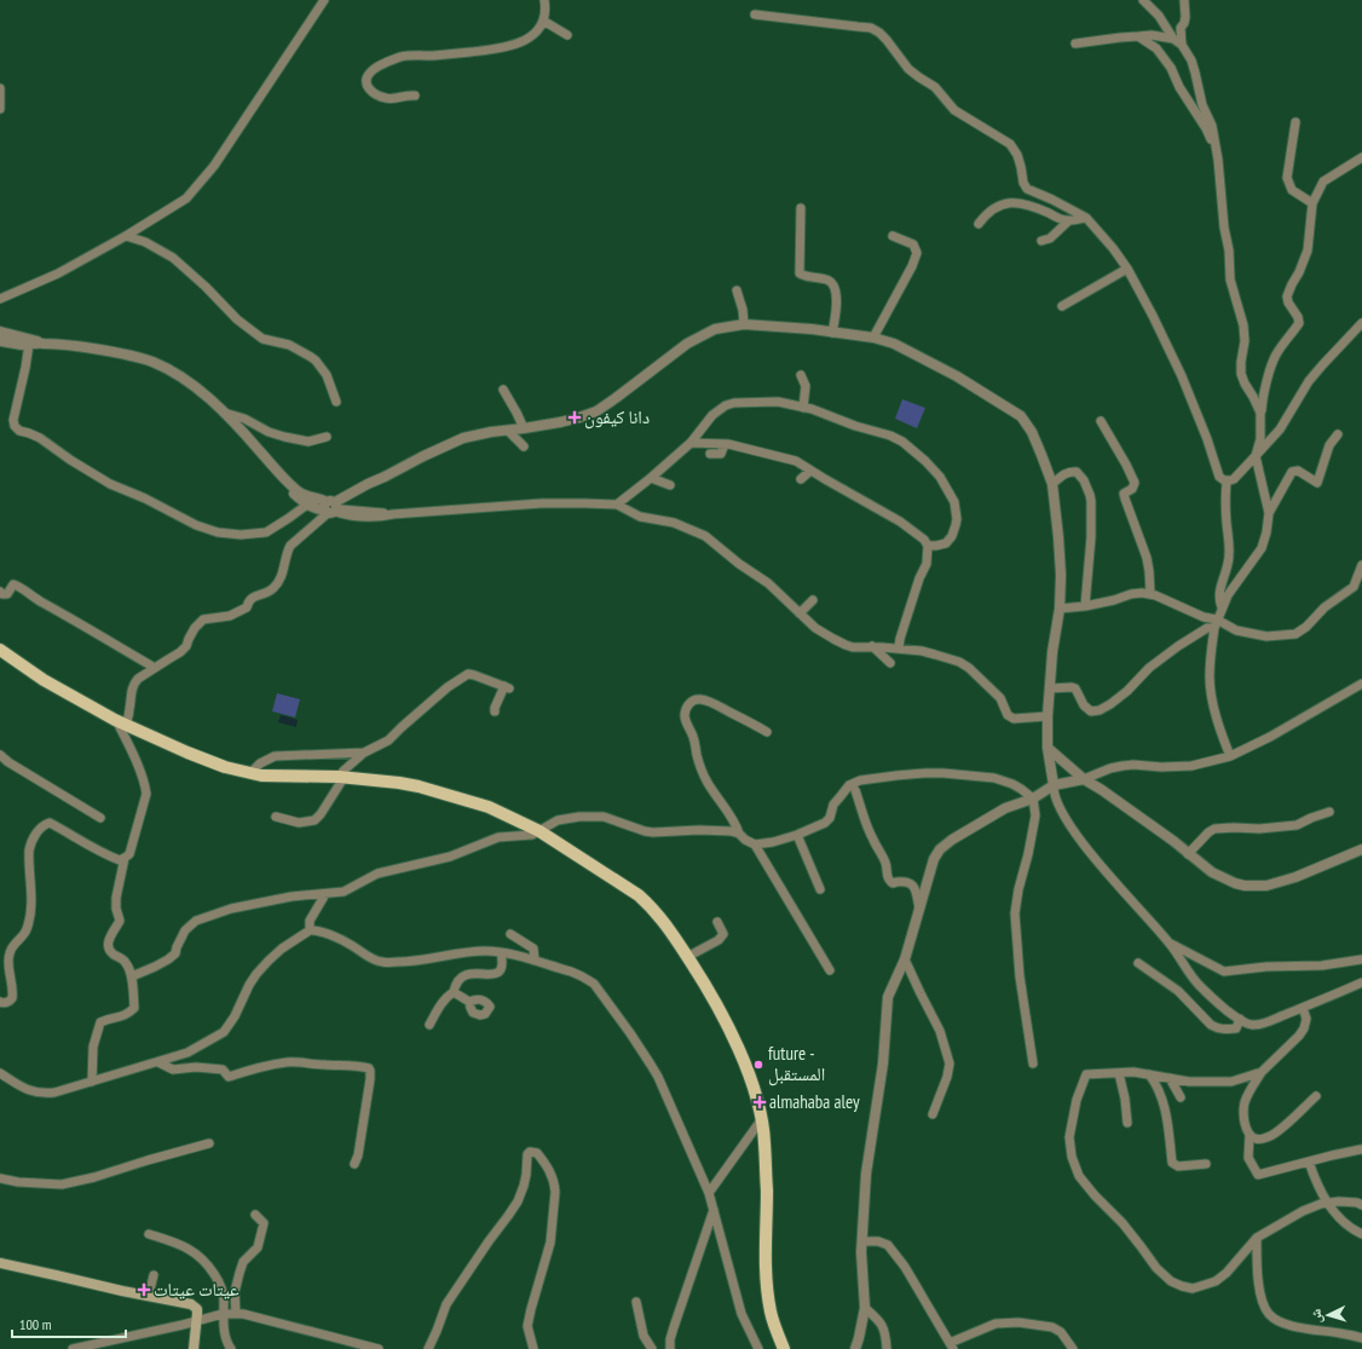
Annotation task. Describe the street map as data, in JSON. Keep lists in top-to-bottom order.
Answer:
{
  "places": {
    "health": ["دانا كيفون", "almahaba aley", "عيتات عيتات"],
    "other": ["future - المستقبل"]
  },
  "scale_bar": "100 m",
  "north": "left"
}
